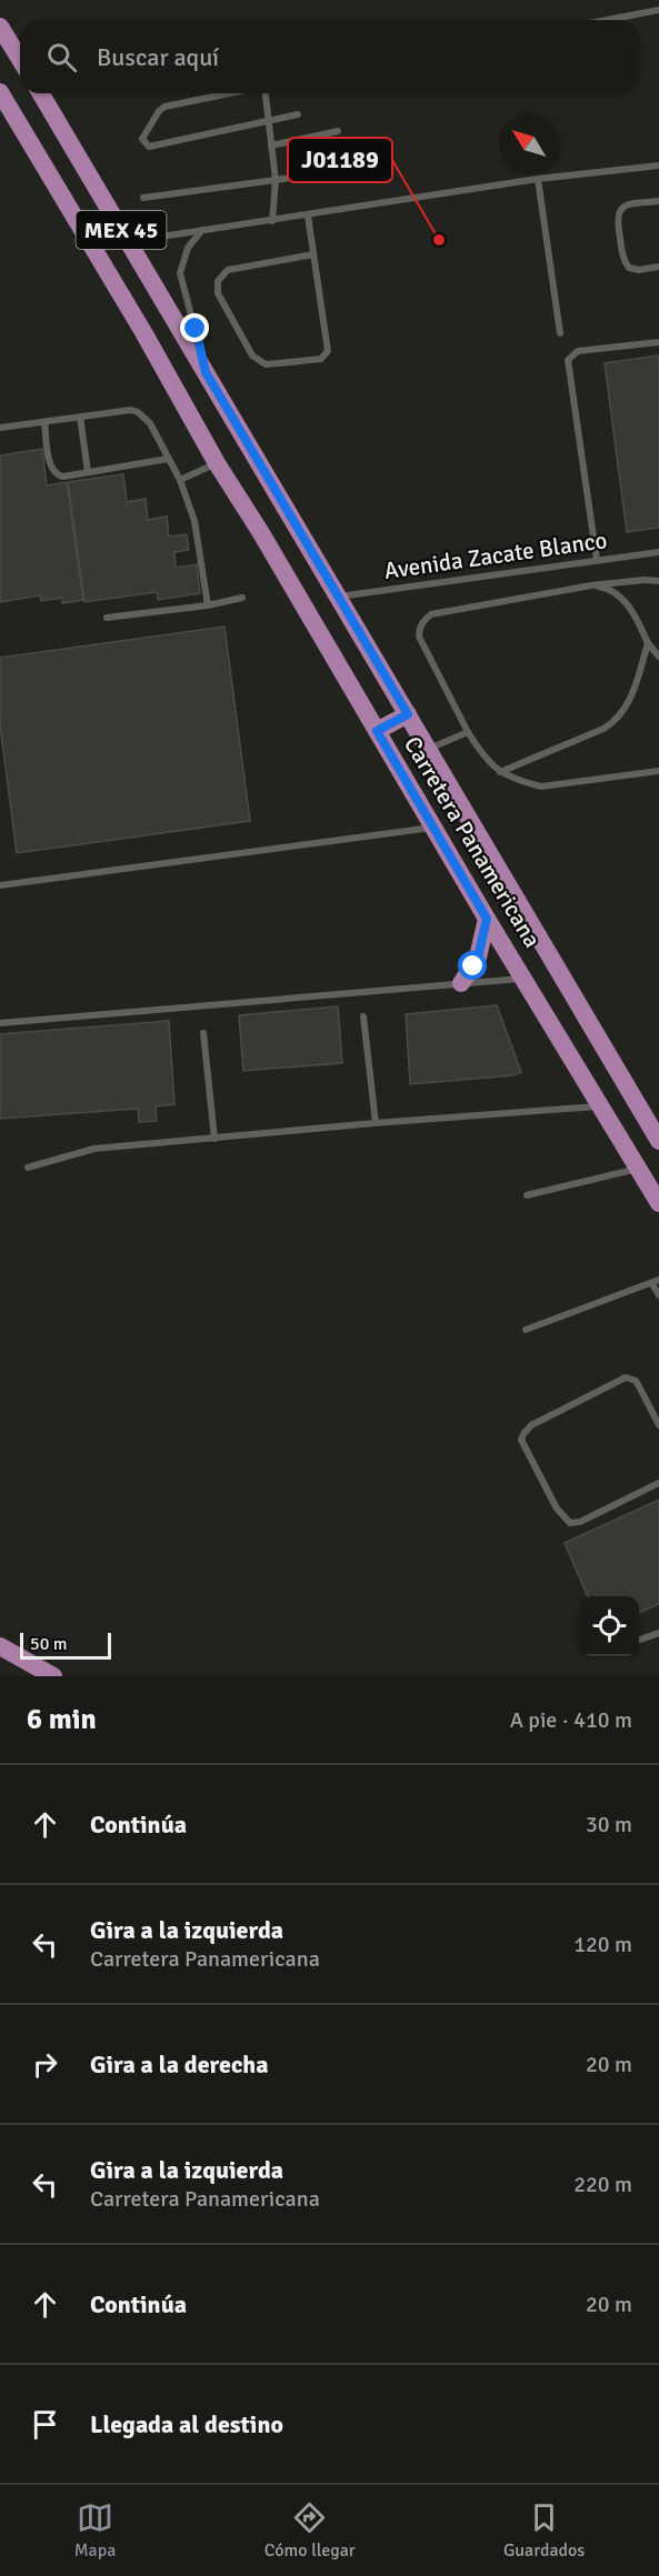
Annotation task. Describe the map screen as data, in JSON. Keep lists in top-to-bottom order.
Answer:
{
  "streets": {
    "main road": ["MEX 45", "Carretera Panamericana"],
    "lane": ["Avenida Zacate Blanco"]
  },
  "crossings": [
    ["Avenida Zacate Blanco", "Carretera Panamericana"]
  ],
  "places": ["J01189"],
  "scale_bar": "50 m",
  "north": "top left",
  "page": {
    "search": "Buscar aquí",
    "scale": "50 m",
    "heading": ["6 min", "A pie · 410 m"],
    "list": [
      ["Continúa", "30 m"],
      ["Gira a la izquierda", "Carretera Panamericana", "120 m"],
      ["Gira a la derecha", "20 m"],
      ["Gira a la izquierda", "Carretera Panamericana", "220 m"],
      ["Continúa", "20 m"],
      "Llegada al destino"
    ],
    "nav": ["Mapa", "Cómo llegar", "Guardados"]
  }
}
